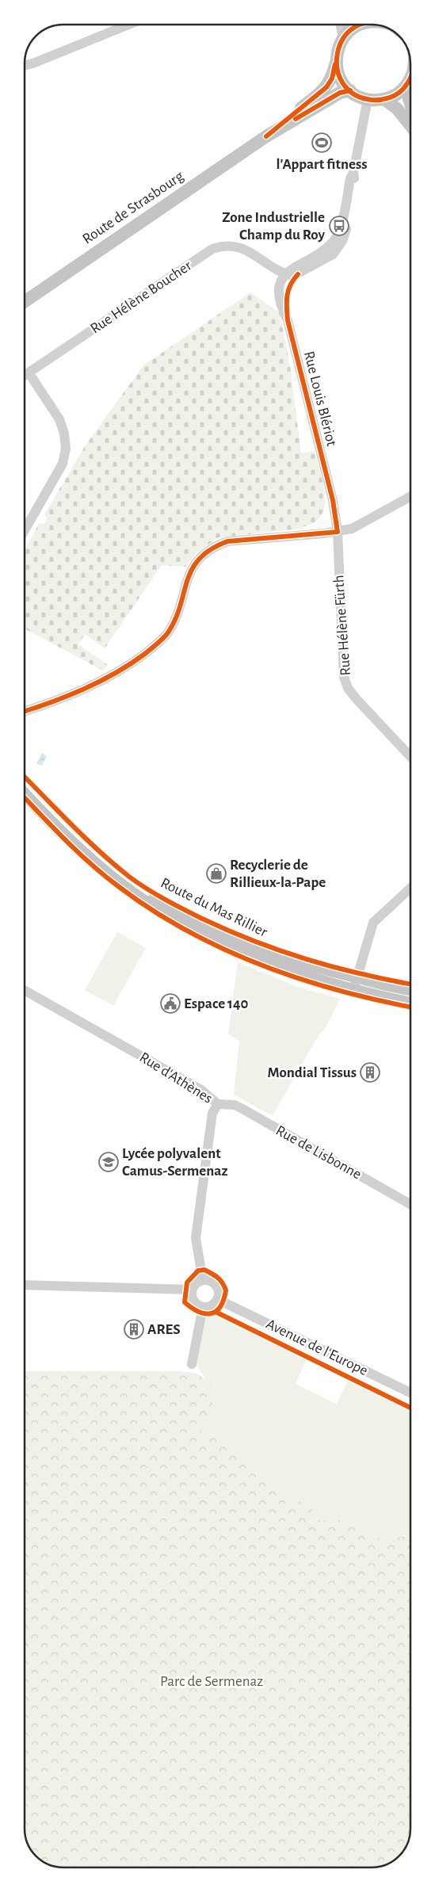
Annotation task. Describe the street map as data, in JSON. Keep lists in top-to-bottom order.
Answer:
{
  "streets": {
    "main road": ["Route de Strasbourg", "Route du Mas Rillier"],
    "street": [
      "Rue Hélène Boucher",
      "Rue Louis Blériot",
      "Rue Hélène Fürth",
      "Rue d'Athènes",
      "Rue de Lisbonne",
      "Avenue de l'Europe"
    ]
  },
  "crossings": [
    ["Rue Hélène Boucher", "Rue Louis Blériot"],
    ["Rue Louis Blériot", "Rue Hélène Fürth"],
    ["Rue d'Athènes", "Rue de Lisbonne"],
    ["Rue d'Athènes", "Avenue de l'Europe"]
  ],
  "parks": ["Parc de Sermenaz"],
  "places": {
    "sports": ["l'Appart fitness"],
    "bus stop": ["Zone Industrielle Champ du Roy"],
    "shop": ["Recyclerie de Rillieux-la-Pape"],
    "public building": ["Espace 140"],
    "building": ["Mondial Tissus", "ARES"],
    "school or university": ["Lycée polyvalent Camus-Sermenaz"]
  }
}
